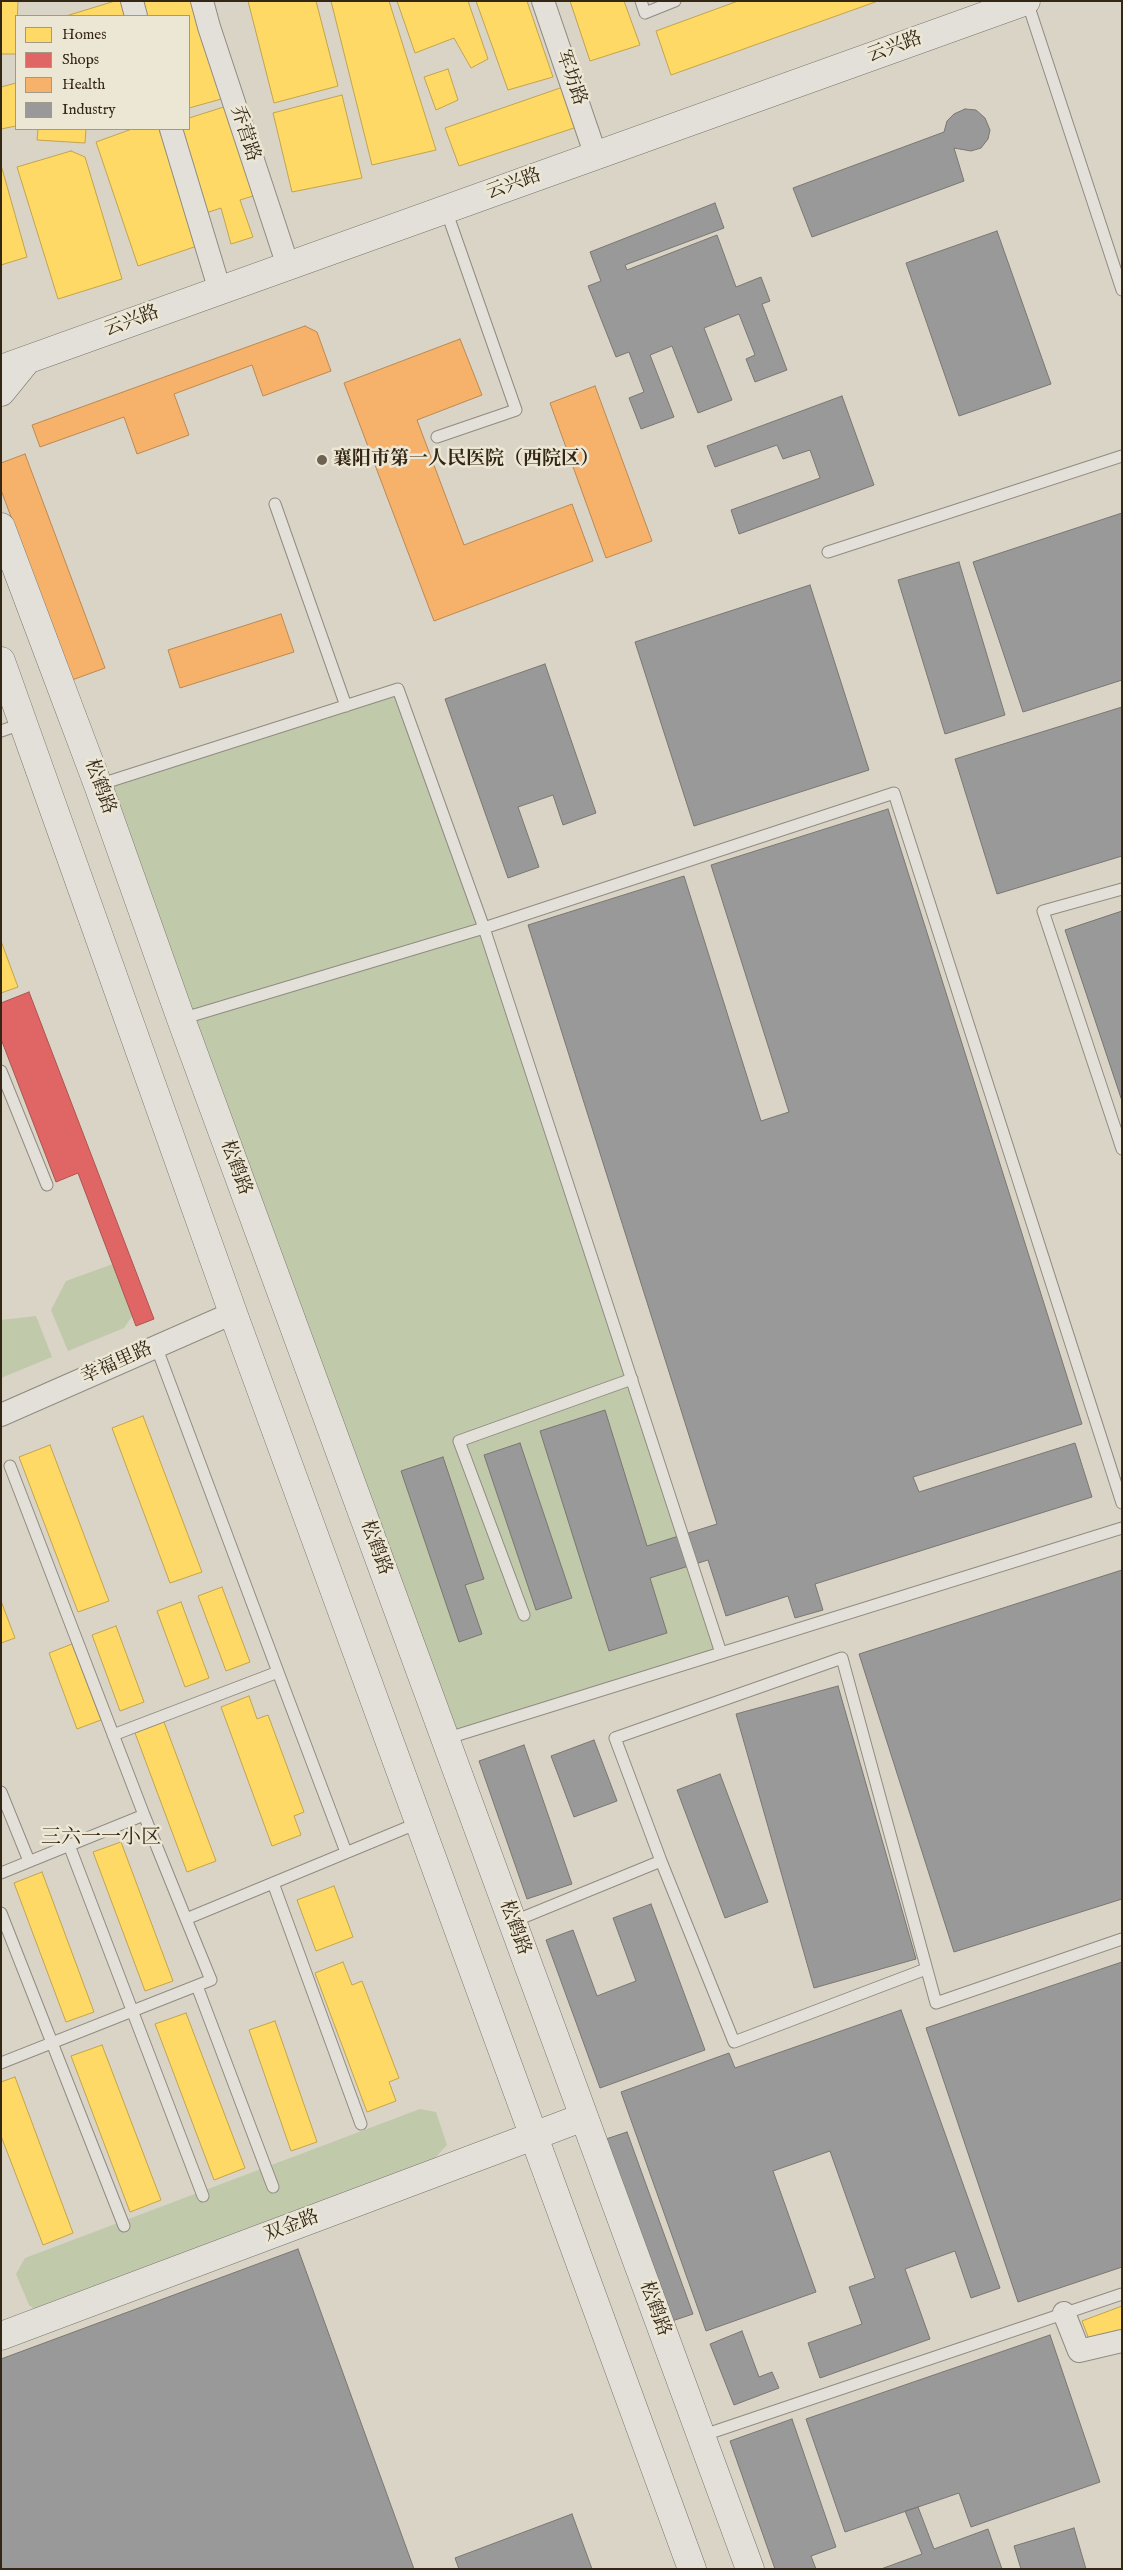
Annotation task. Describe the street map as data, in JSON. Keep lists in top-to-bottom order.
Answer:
{
  "streets": {
    "main road": ["云兴路", "松鹤路", "双金路"],
    "street": ["军坊路", "乔营路", "幸福里路"]
  },
  "crossings": [
    ["云兴路", "军坊路"],
    ["云兴路", "乔营路"],
    ["松鹤路", "双金路"]
  ],
  "districts": ["三六一一小区"],
  "places": ["襄阳市第一人民医院（西院区）"],
  "legend": [
    "Homes",
    "Shops",
    "Health",
    "Industry"
  ]
}
